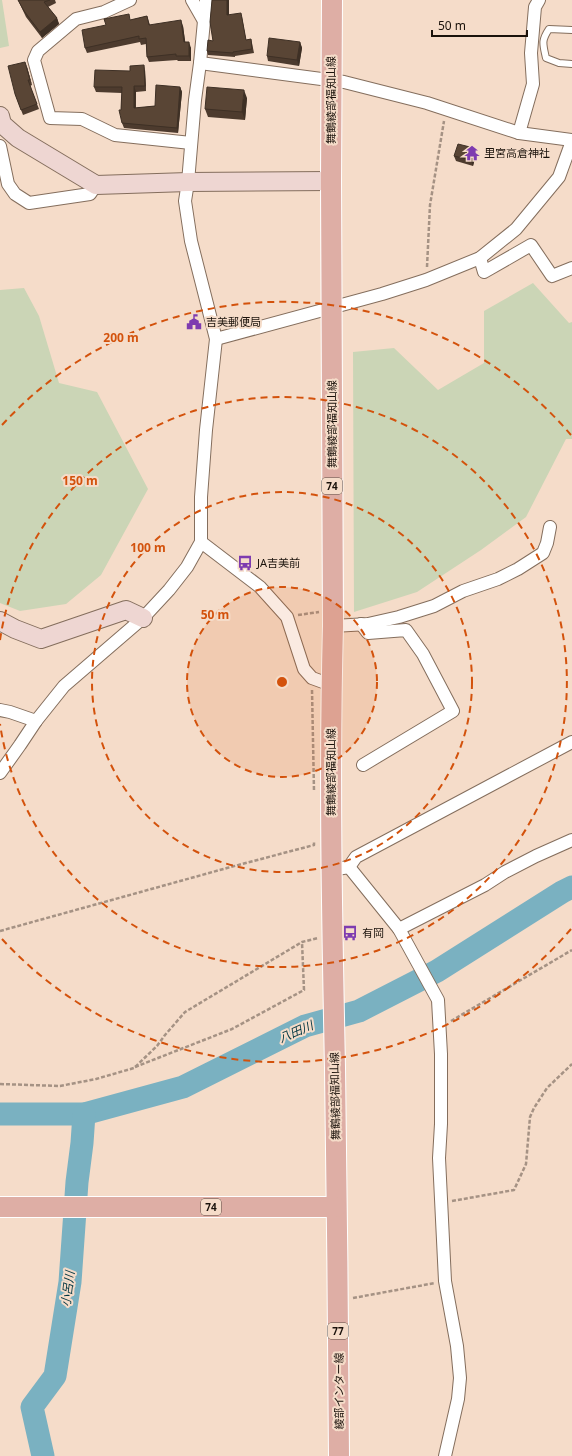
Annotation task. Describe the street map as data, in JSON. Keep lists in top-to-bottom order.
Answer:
{
  "streets": {
    "main road": [
      "舞鶴綾部福知山線",
      "74",
      "77",
      "綾部インター線"
    ]
  },
  "crossings": [
    ["舞鶴綾部福知山線", "74"],
    ["舞鶴綾部福知山線", "綾部インター線"],
    ["74", "綾部インター線"]
  ],
  "water": ["八田川", "小呂川"],
  "places": {
    "temple": ["里宮高倉神社"],
    "public building": ["吉美郵便局"],
    "bus stop": ["JA吉美前", "有岡"]
  },
  "scale_bar": "50 m",
  "rings": [
    "200 m",
    "150 m",
    "100 m",
    "50 m"
  ]
}
